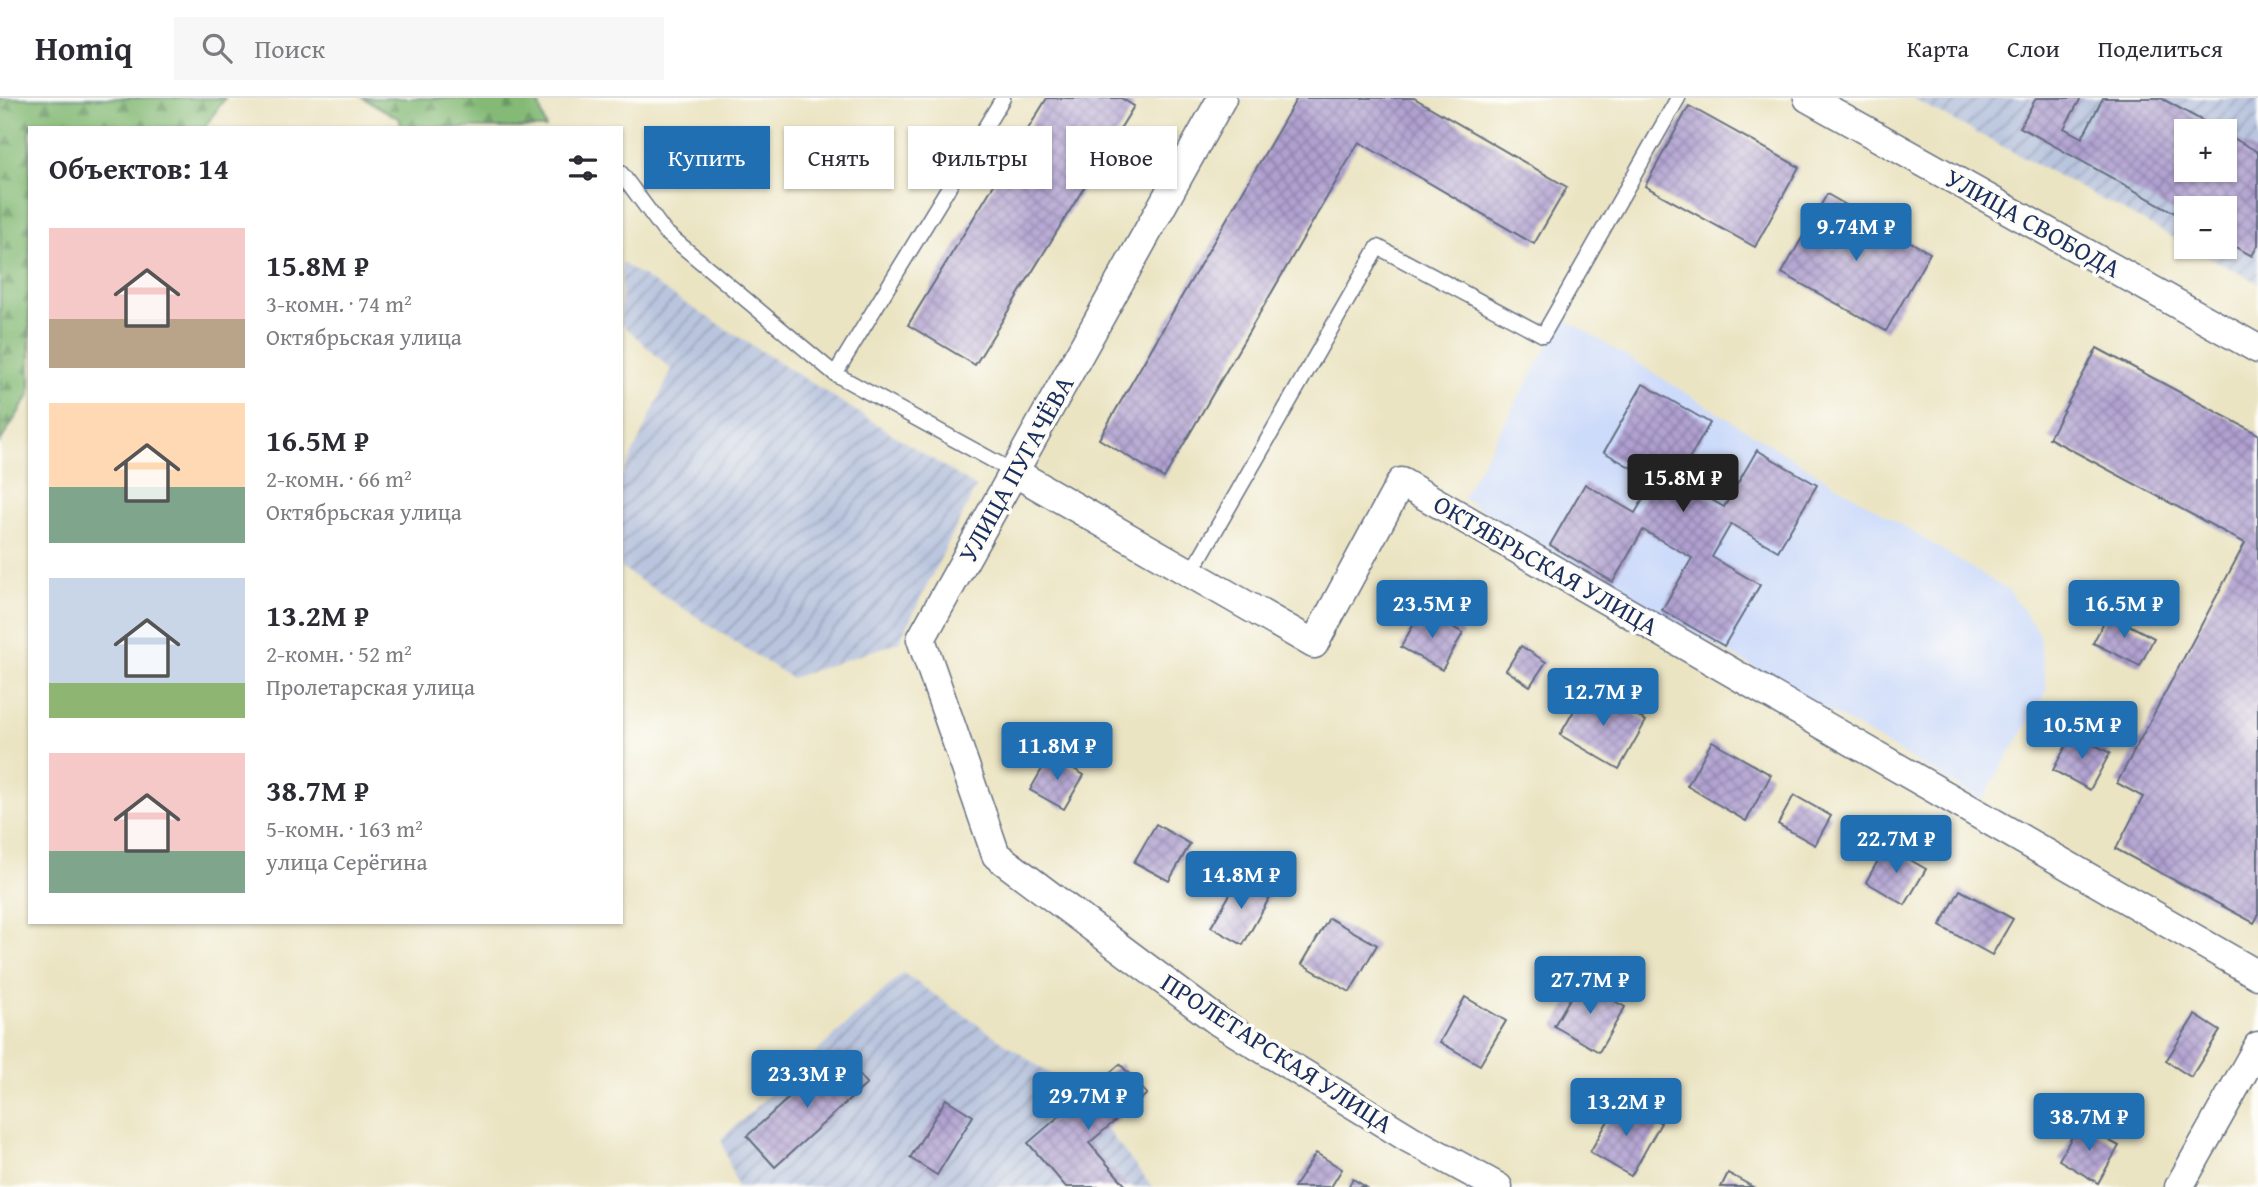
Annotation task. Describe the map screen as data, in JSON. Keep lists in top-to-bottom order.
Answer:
{
  "streets": {
    "street": [
      "УЛИЦА СВОБОДА",
      "УЛИЦА ПУГАЧЁВА",
      "ОКТЯБРЬСКАЯ УЛИЦА",
      "ПРОЛЕТАРСКАЯ УЛИЦА"
    ]
  },
  "crossings": [
    ["УЛИЦА ПУГАЧЁВА", "ОКТЯБРЬСКАЯ УЛИЦА"],
    ["УЛИЦА ПУГАЧЁВА", "ПРОЛЕТАРСКАЯ УЛИЦА"]
  ],
  "page": {
    "header": "Homiq",
    "search": "Поиск",
    "nav": ["Карта", "Слои", "Поделиться"],
    "map_buttons": ["+", "−"],
    "chip": [
      "Купить",
      "Снять",
      "Фильтры",
      "Новое"
    ],
    "heading": "Объектов: 14",
    "price": [
      "9.74M ₽",
      "15.8M ₽",
      "23.5M ₽",
      "16.5M ₽",
      "12.7M ₽",
      "10.5M ₽",
      "11.8M ₽",
      "22.7M ₽",
      "14.8M ₽",
      "27.7M ₽",
      "23.3M ₽",
      "29.7M ₽",
      "13.2M ₽",
      "38.7M ₽"
    ],
    "list": [
      {
        "name": "15.8M ₽",
        "note": "3-комн. · 74 m² · Октябрьская улица"
      },
      {
        "name": "16.5M ₽",
        "note": "2-комн. · 66 m² · Октябрьская улица"
      },
      {
        "name": "13.2M ₽",
        "note": "2-комн. · 52 m² · Пролетарская улица"
      },
      {
        "name": "38.7M ₽",
        "note": "5-комн. · 163 m² · улица Серёгина"
      }
    ]
  }
}
